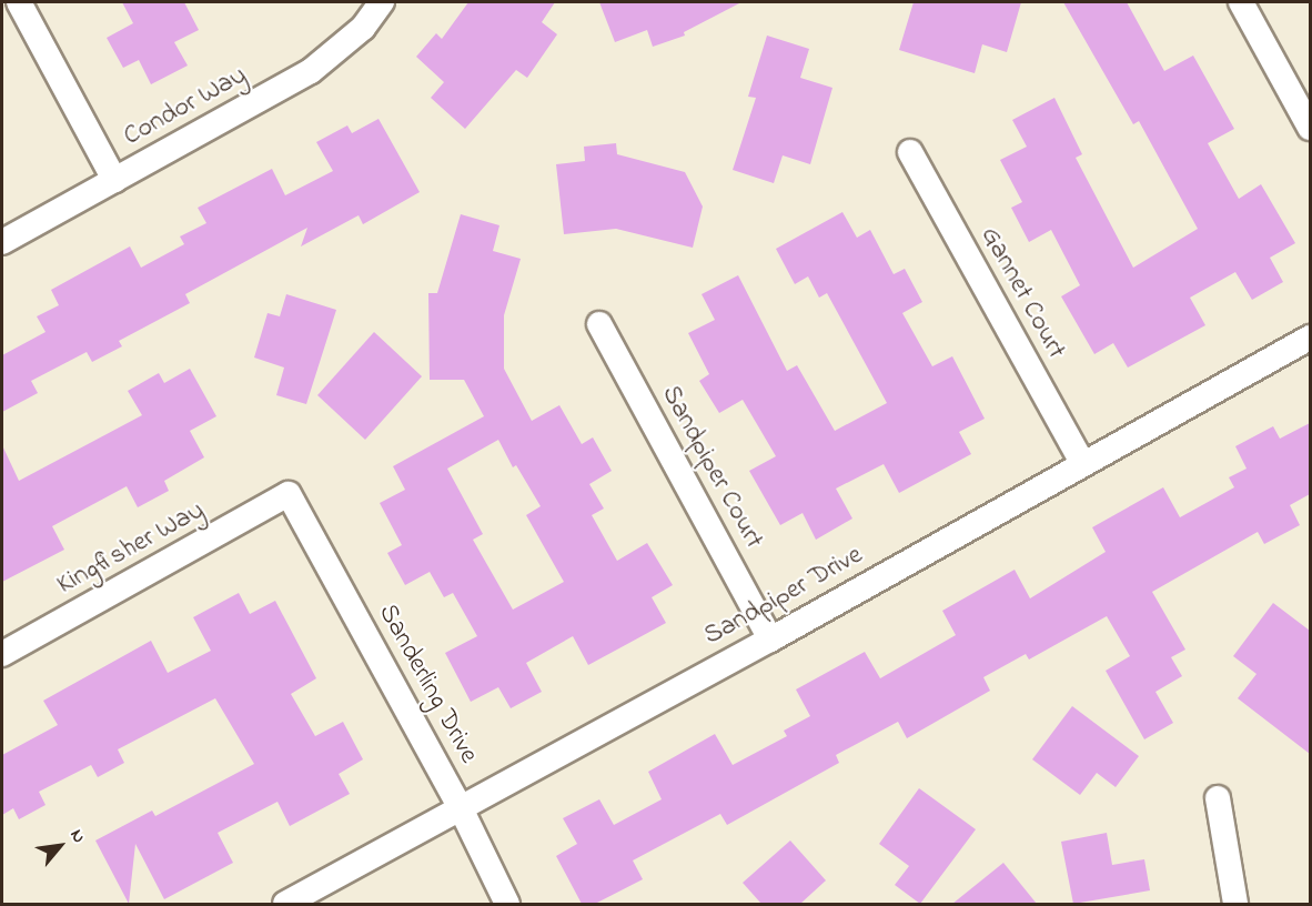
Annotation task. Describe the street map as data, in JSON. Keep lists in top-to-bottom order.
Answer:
{
  "streets": {
    "street": [
      "Condor Way",
      "Gannet Court",
      "Sandpiper Court",
      "Kingfisher Way",
      "Sandpiper Drive",
      "Sanderling Drive"
    ]
  },
  "crossings": [
    ["Gannet Court", "Sandpiper Drive"],
    ["Sandpiper Court", "Sandpiper Drive"],
    ["Kingfisher Way", "Sanderling Drive"],
    ["Sandpiper Drive", "Sanderling Drive"]
  ],
  "north": "top right"
}
